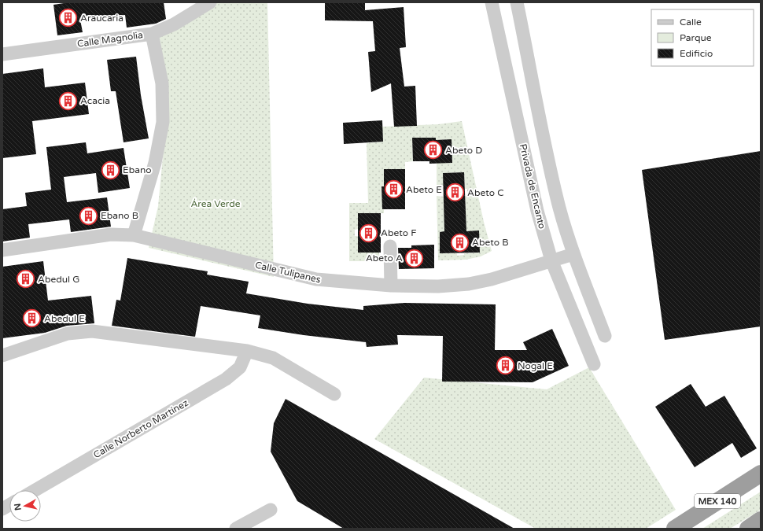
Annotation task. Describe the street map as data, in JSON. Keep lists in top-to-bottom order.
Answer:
{
  "streets": {
    "highway": ["MEX 140"],
    "street": [
      "Calle Magnolia",
      "Privada de Encanto",
      "Calle Tulipanes",
      "Calle Norberto Martínez"
    ]
  },
  "crossings": [
    ["Privada de Encanto", "Calle Tulipanes"]
  ],
  "parks": ["Área Verde"],
  "places": {
    "building": [
      "Araucaria",
      "Acacia",
      "Abeto D",
      "Ebano",
      "Abeto E",
      "Abeto C",
      "Ebano B",
      "Abeto F",
      "Abeto B",
      "Abeto A",
      "Abedul G",
      "Abedul E",
      "Nogal E"
    ]
  },
  "legend": ["Calle", "Parque", "Edificio"],
  "north": "left"
}
